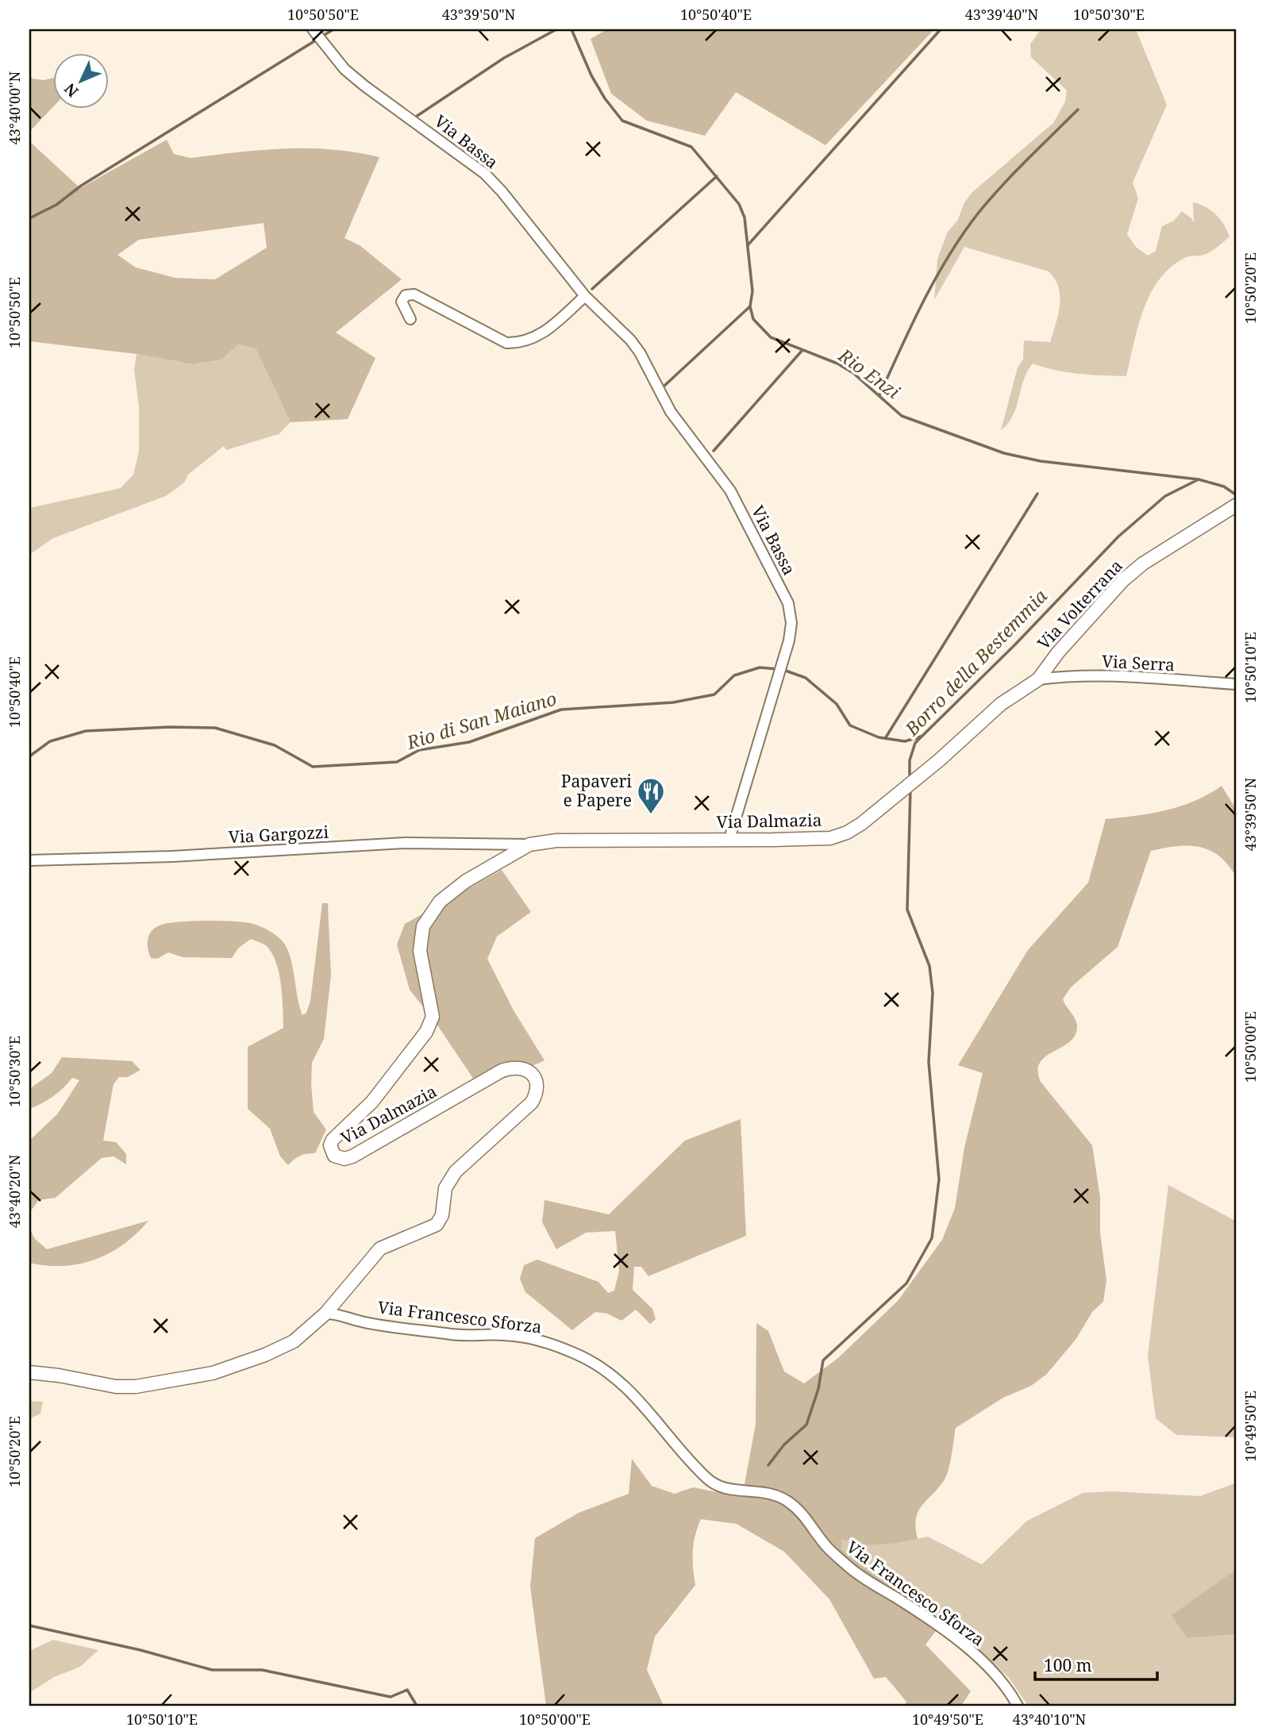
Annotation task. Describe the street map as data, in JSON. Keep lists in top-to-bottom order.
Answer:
{
  "streets": {
    "main road": ["Via Volterrana", "Via Dalmazia"],
    "street": [
      "Via Bassa",
      "Via Serra",
      "Via Gargozzi",
      "Via Francesco Sforza"
    ]
  },
  "crossings": [
    ["Via Bassa", "Via Dalmazia"],
    ["Via Volterrana", "Via Serra"],
    ["Via Volterrana", "Via Dalmazia"],
    ["Via Serra", "Via Dalmazia"],
    ["Via Dalmazia", "Via Gargozzi"],
    ["Via Dalmazia", "Via Francesco Sforza"]
  ],
  "water": ["Rio Enzi", "Borro della Bestemmia", "Rio di San Maiano"],
  "places": {
    "restaurant": ["Papaveri e Papere"]
  },
  "scale_bar": "100 m",
  "north": "bottom left",
  "coordinates": [
    "10°50'50\"E",
    "43°39'50\"N",
    "10°50'40\"E",
    "43°39'40\"N",
    "10°50'30\"E",
    "43°40'00\"N",
    "10°50'20\"E",
    "10°50'10\"E",
    "10°50'00\"E",
    "43°40'20\"N",
    "10°49'50\"E",
    "43°40'10\"N"
  ]
}
